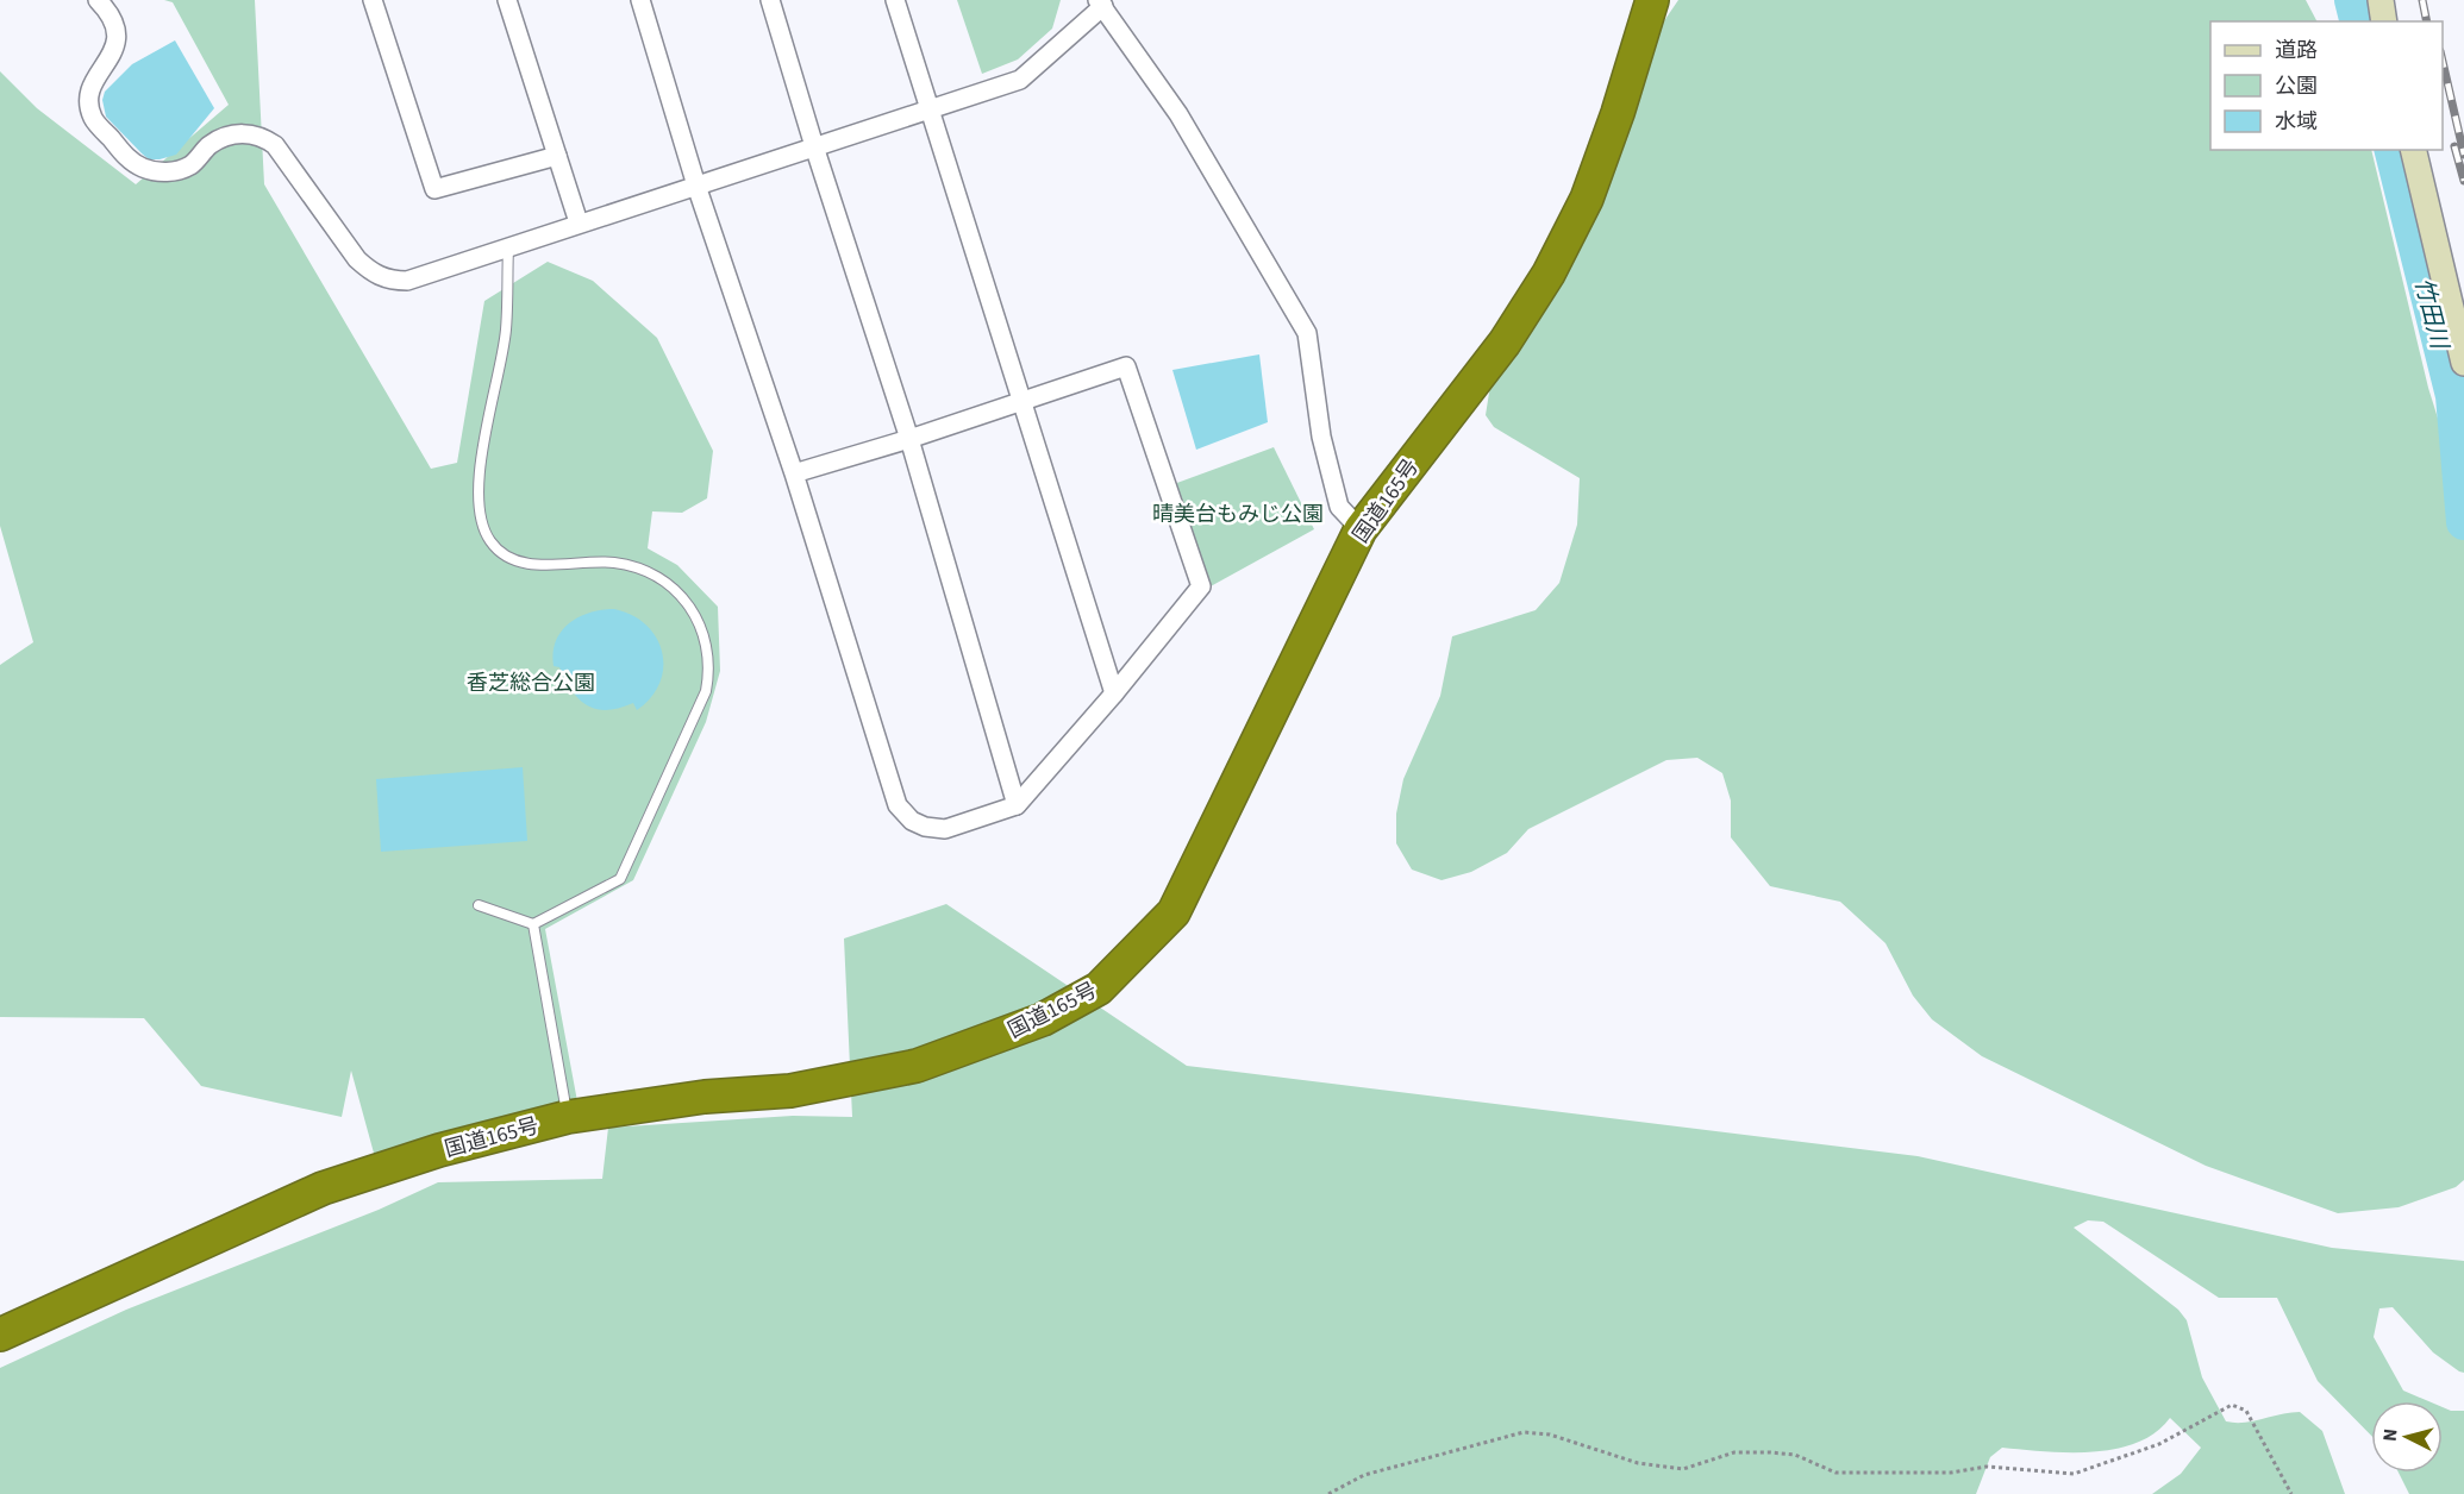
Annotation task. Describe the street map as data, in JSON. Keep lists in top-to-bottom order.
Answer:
{
  "streets": {
    "highway": ["国道165号"]
  },
  "water": ["竹田川"],
  "parks": ["晴美台もみじ公園", "香芝総合公園"],
  "legend": ["道路", "公園", "水域"],
  "north": "left"
}
